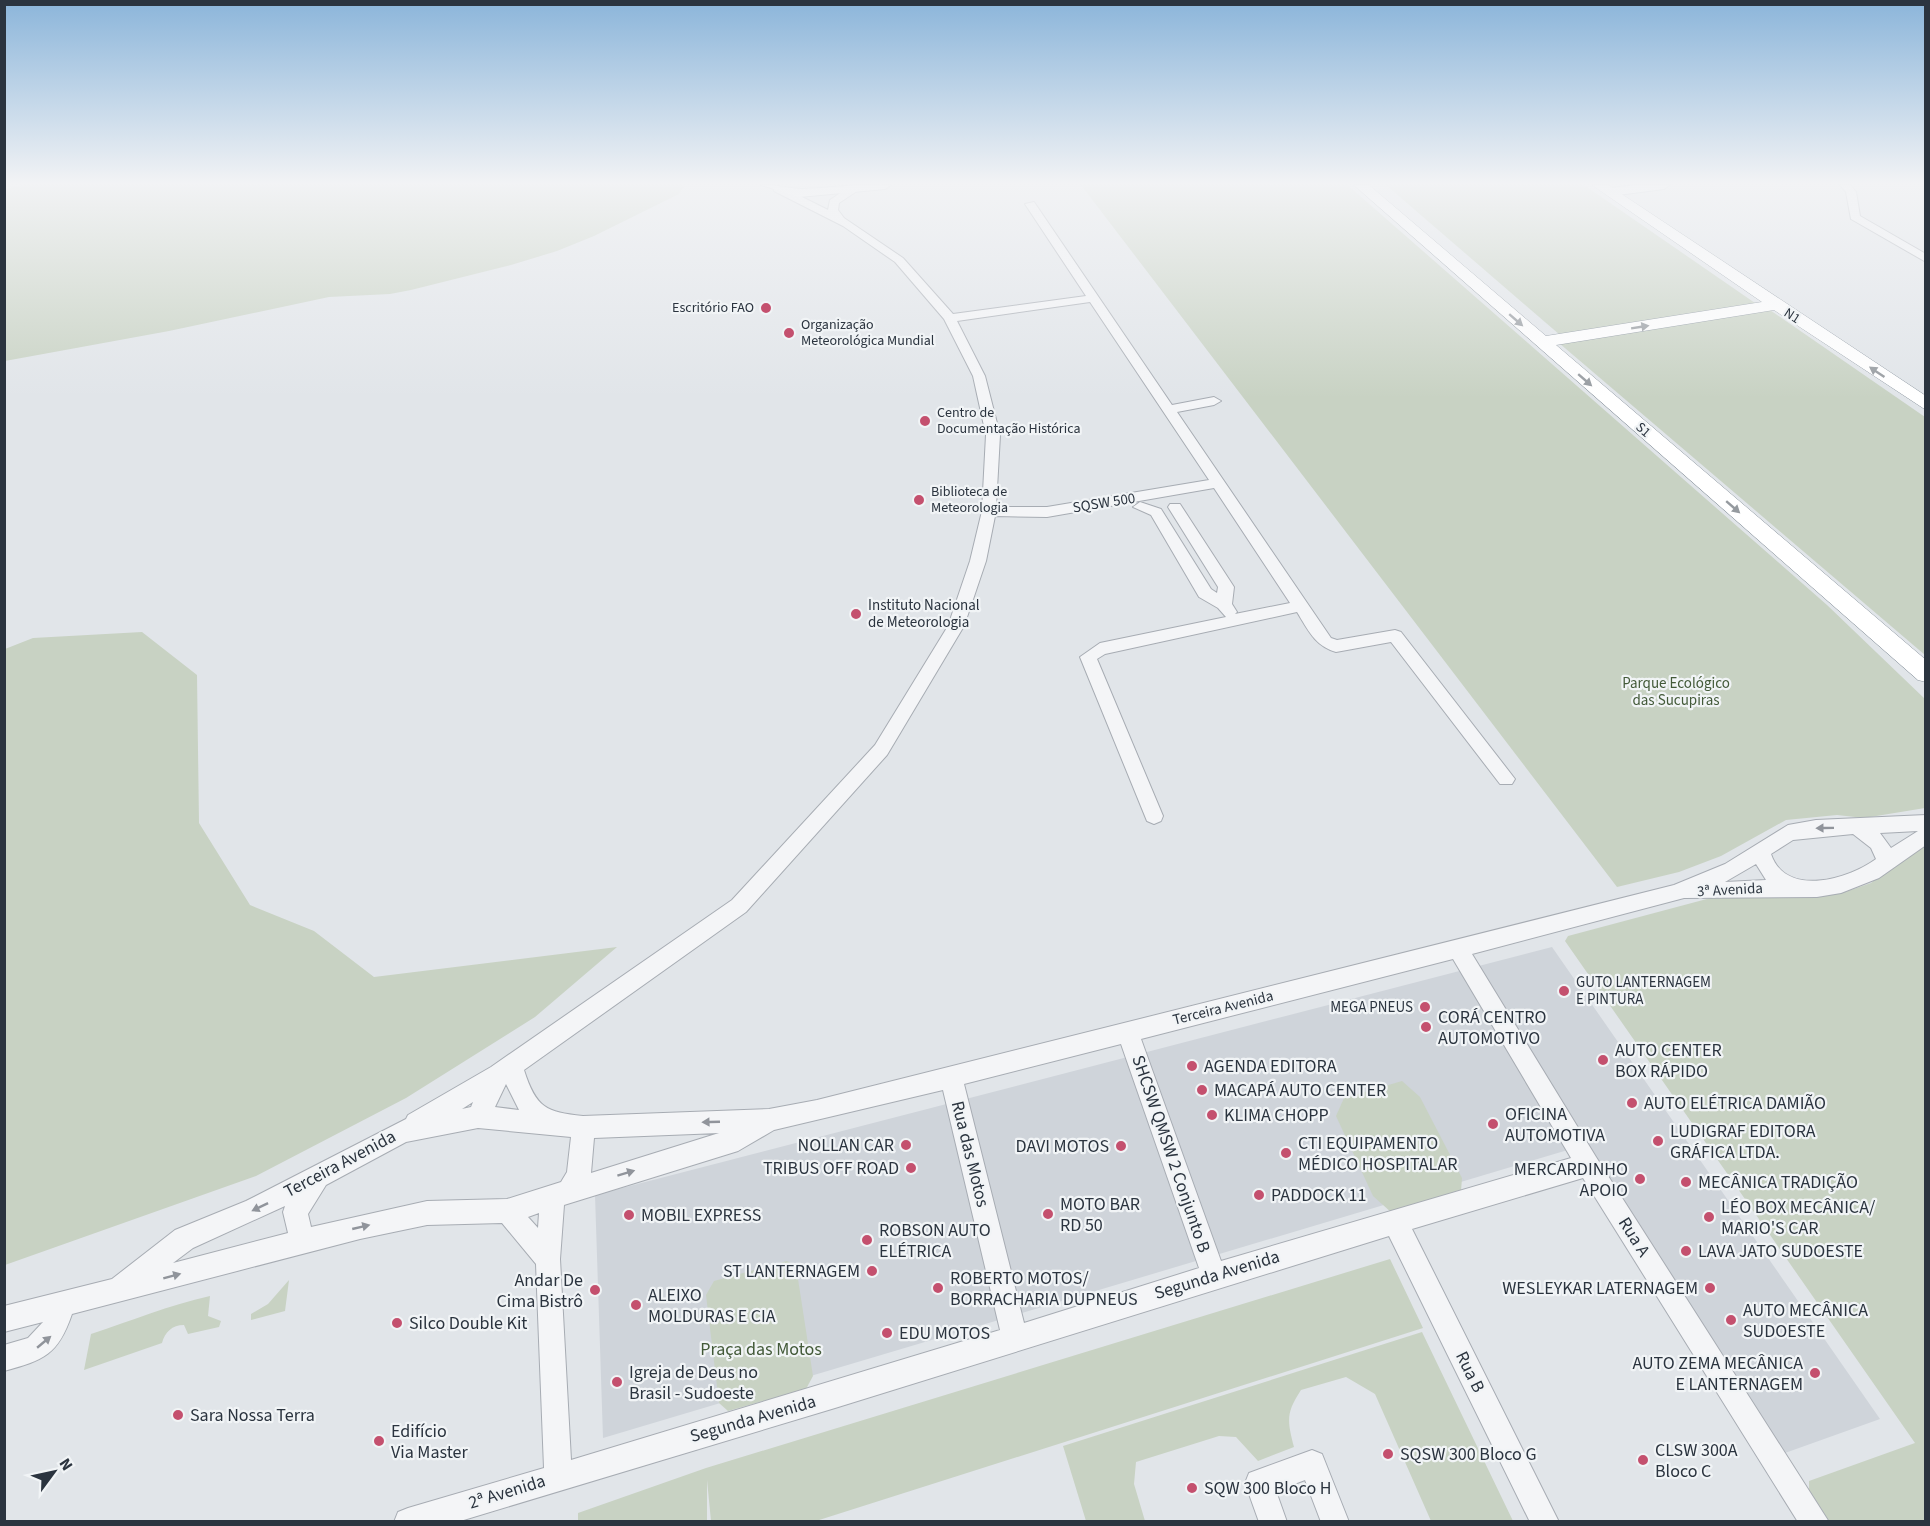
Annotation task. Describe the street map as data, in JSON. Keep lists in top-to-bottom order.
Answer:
{
  "streets": {
    "highway": ["N1", "S1"],
    "street": [
      "SQSW 500",
      "3ª Avenida",
      "Terceira Avenida",
      "Rua das Motos",
      "SHCSW QMSW 2 Conjunto B",
      "Rua A",
      "Segunda Avenida",
      "Rua B",
      "2ª Avenida"
    ]
  },
  "crossings": [
    ["3ª Avenida", "Terceira Avenida"],
    ["Terceira Avenida", "Rua das Motos"],
    ["Terceira Avenida", "SHCSW QMSW 2 Conjunto B"],
    ["Terceira Avenida", "Rua A"],
    ["Rua das Motos", "Segunda Avenida"],
    ["SHCSW QMSW 2 Conjunto B", "Segunda Avenida"],
    ["Rua A", "Segunda Avenida"],
    ["Segunda Avenida", "Rua B"],
    ["Segunda Avenida", "2ª Avenida"]
  ],
  "one_way": ["N1", "S1"],
  "parks": ["Parque Ecológico das Sucupiras", "Praça das Motos"],
  "places": [
    "Escritório FAO",
    "Organização Meteorológica Mundial",
    "Centro de Documentação Histórica",
    "Biblioteca de Meteorologia",
    "Instituto Nacional de Meteorologia",
    "GUTO LANTERNAGEM E PINTURA",
    "MEGA PNEUS",
    "CORÁ CENTRO AUTOMOTIVO",
    "AUTO CENTER BOX RÁPIDO",
    "AGENDA EDITORA",
    "MACAPÁ AUTO CENTER",
    "AUTO ELÉTRICA DAMIÃO",
    "KLIMA CHOPP",
    "OFICINA AUTOMOTIVA",
    "LUDIGRAF EDITORA GRÁFICA LTDA.",
    "NOLLAN CAR",
    "DAVI MOTOS",
    "CTI EQUIPAMENTO MÉDICO HOSPITALAR",
    "TRIBUS OFF ROAD",
    "MERCARDINHO APOIO",
    "MECÂNICA TRADIÇÃO",
    "PADDOCK 11",
    "MOTO BAR RD 50",
    "MOBIL EXPRESS",
    "LÉO BOX MECÂNICA/ MARIO'S CAR",
    "ROBSON AUTO ELÉTRICA",
    "LAVA JATO SUDOESTE",
    "ST LANTERNAGEM",
    "ROBERTO MOTOS/ BORRACHARIA DUPNEUS",
    "WESLEYKAR LATERNAGEM",
    "Andar De Cima Bistrô",
    "ALEIXO MOLDURAS E CIA",
    "AUTO MECÂNICA SUDOESTE",
    "Silco Double Kit",
    "EDU MOTOS",
    "AUTO ZEMA MECÂNICA E LANTERNAGEM",
    "Igreja de Deus no Brasil - Sudoeste",
    "Sara Nossa Terra",
    "Edifício Via Master",
    "SQSW 300 Bloco G",
    "CLSW 300A Bloco C",
    "SQW 300 Bloco H"
  ],
  "north": "top right"
}
